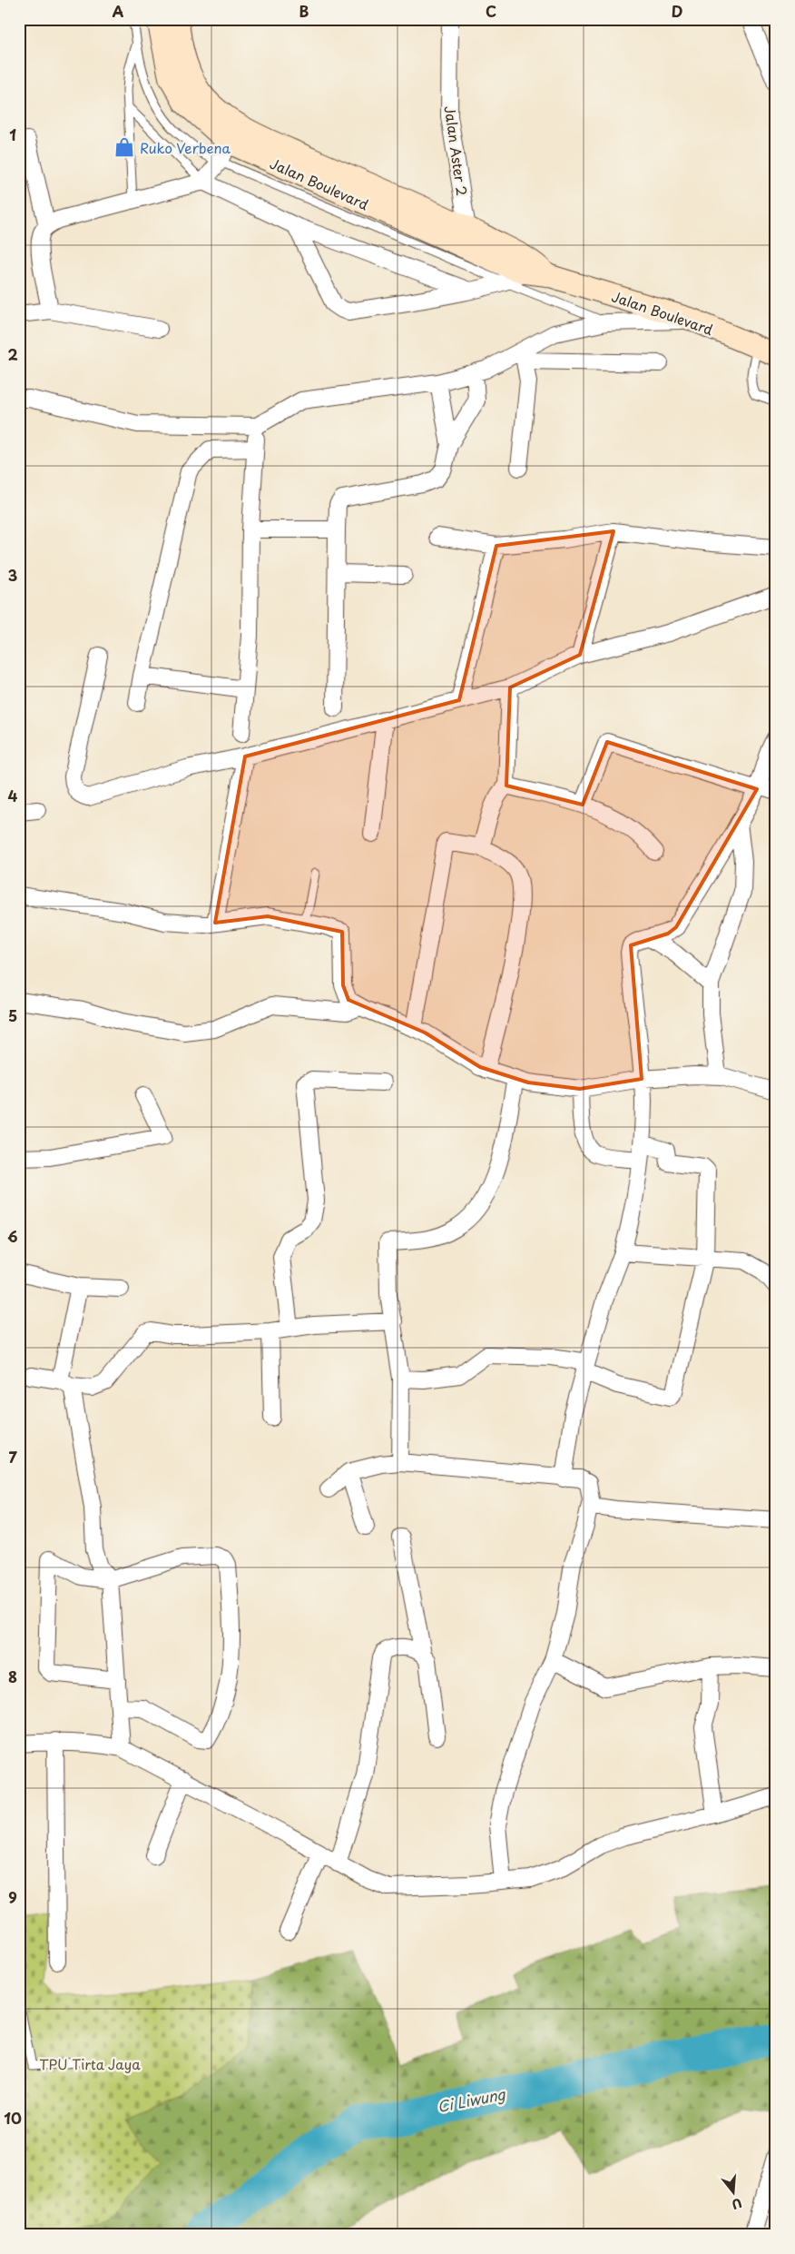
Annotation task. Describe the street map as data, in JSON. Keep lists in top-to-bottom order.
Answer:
{
  "streets": {
    "main road": ["Jalan Boulevard"],
    "street": ["Jalan Aster 2"]
  },
  "crossings": [
    ["Jalan Aster 2", "Jalan Boulevard"]
  ],
  "water": ["Ci Liwung"],
  "parks": ["TPU Tirta Jaya"],
  "places": {
    "shop": ["Ruko Verbena"]
  },
  "north": "bottom",
  "grid": {
    "columns": [
      "A",
      "B",
      "C",
      "D"
    ],
    "rows": [
      "1",
      "2",
      "3",
      "4",
      "5",
      "6",
      "7",
      "8",
      "9",
      "10"
    ]
  }
}
